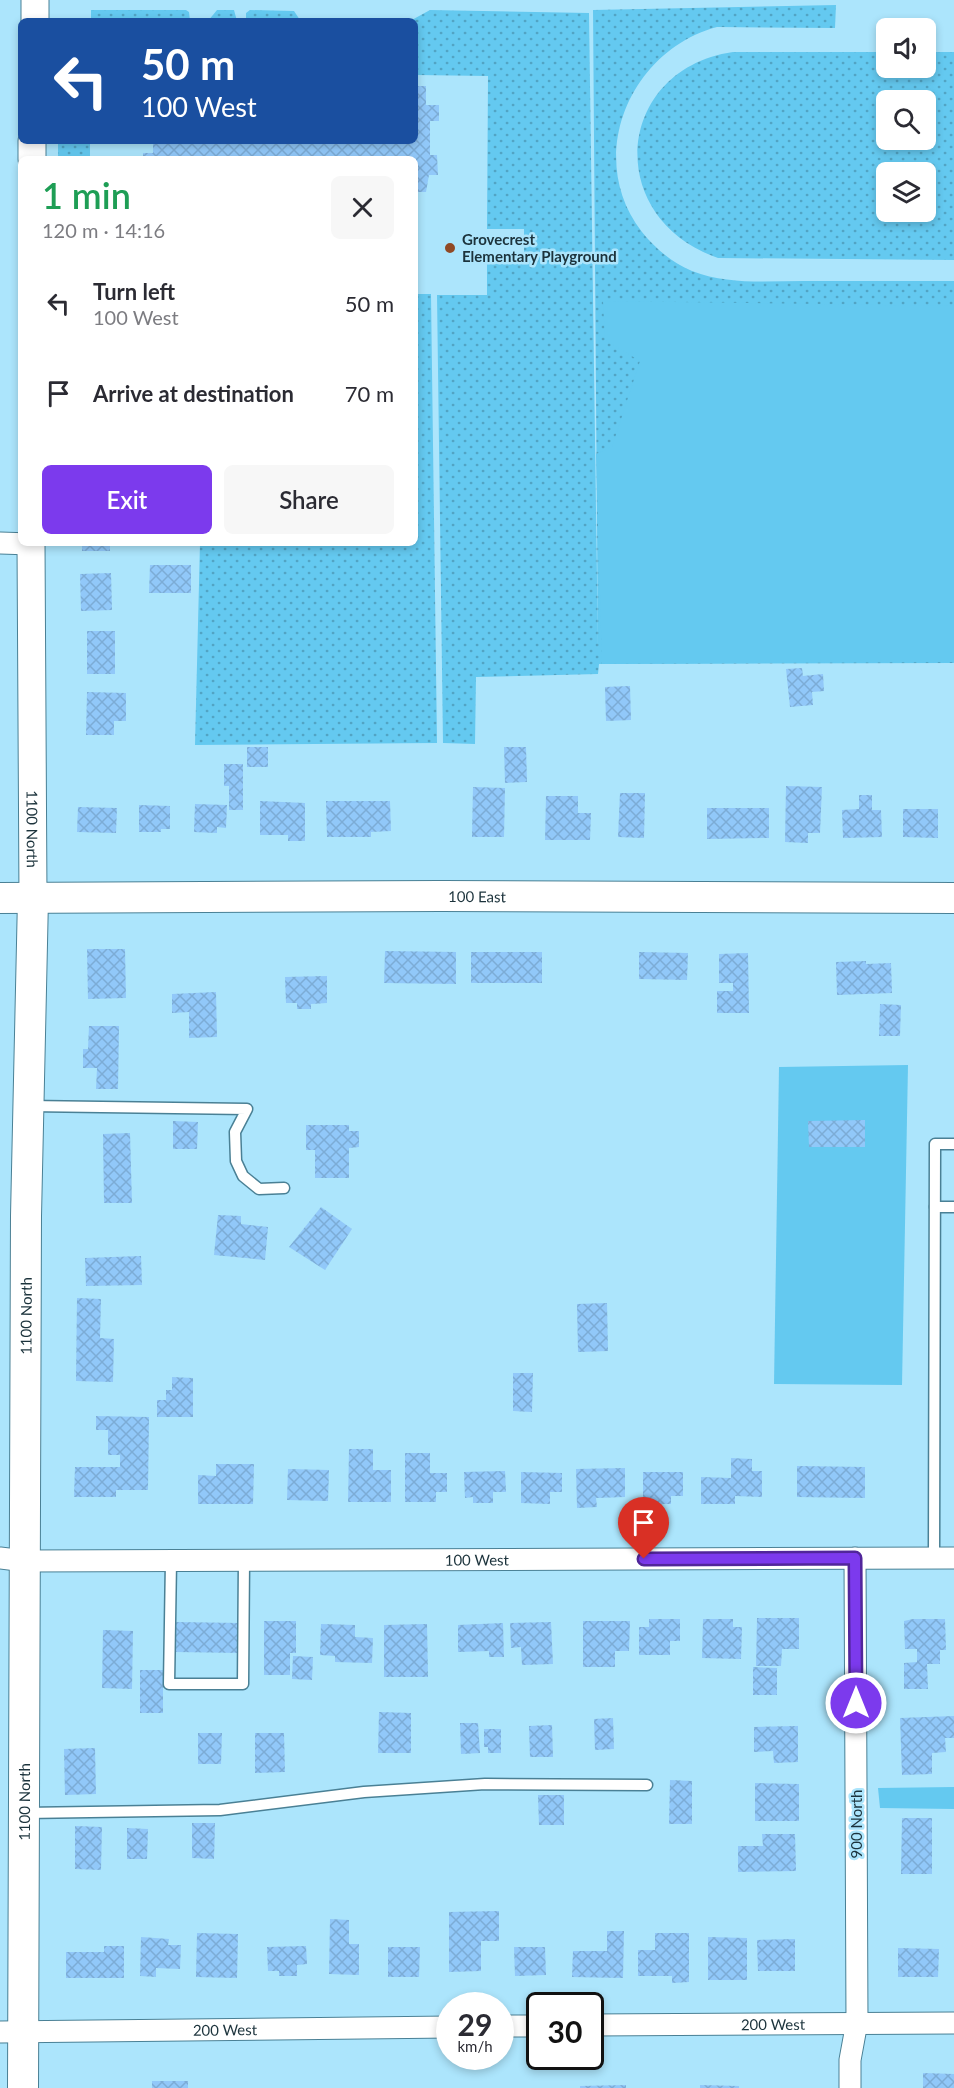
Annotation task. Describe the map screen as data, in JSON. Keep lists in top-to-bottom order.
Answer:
{
  "streets": {
    "main road": ["1100 North", "100 East"],
    "street": ["100 West", "900 North", "200 West"]
  },
  "crossings": [
    ["1100 North", "100 East"],
    ["1100 North", "100 West"],
    ["1100 North", "200 West"],
    ["100 West", "900 North"],
    ["900 North", "200 West"]
  ],
  "places": ["Grovecrest Elementary Playground"],
  "page": {
    "turn": ["50 m", "100 West"],
    "heading": ["1 min", "120 m · 14:16"],
    "list": [
      {
        "name": "Turn left",
        "note": "100 West",
        "value": "50 m"
      },
      {
        "name": "Arrive at destination",
        "value": "70 m"
      }
    ],
    "buttons": ["Exit", "Share"],
    "speed": "29 km/h",
    "limit": "30"
  }
}
